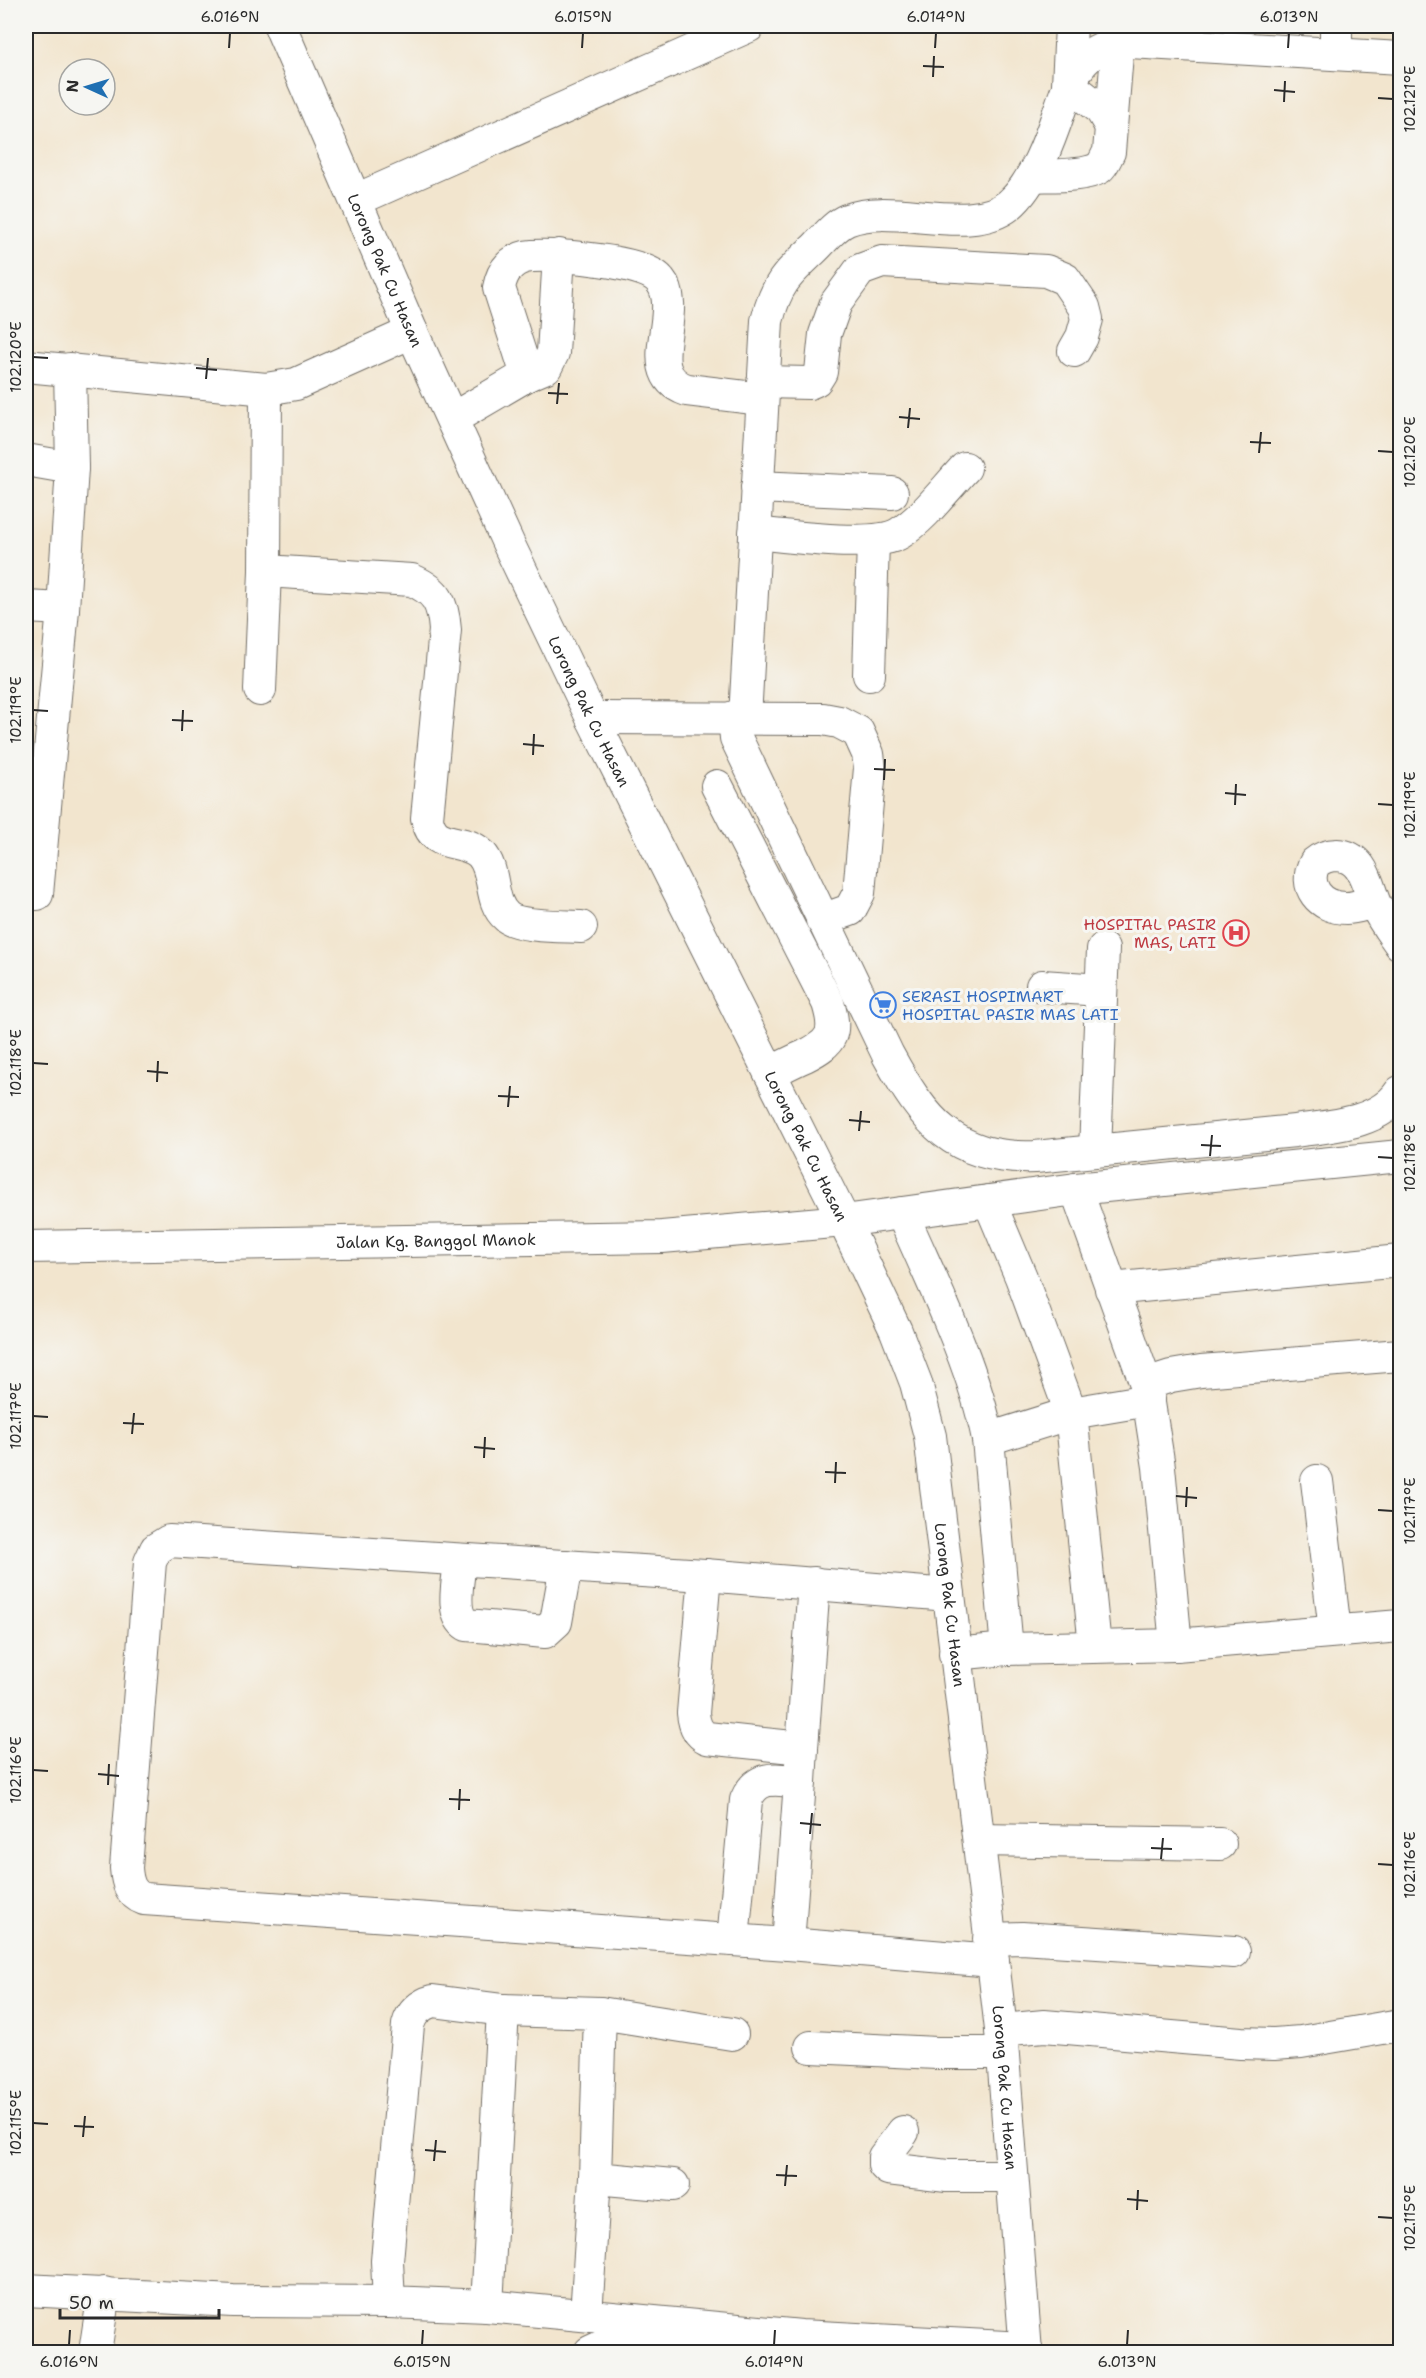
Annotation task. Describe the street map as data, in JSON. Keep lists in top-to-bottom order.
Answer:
{
  "streets": {
    "street": ["Lorong Pak Cu Hasan", "Jalan Kg. Banggol Manok"]
  },
  "crossings": [
    ["Lorong Pak Cu Hasan", "Jalan Kg. Banggol Manok"]
  ],
  "places": {
    "hospital": ["HOSPITAL PASIR MAS, LATI"],
    "supermarket": ["SERASI HOSPIMART HOSPITAL PASIR MAS LATI"]
  },
  "scale_bar": "50 m",
  "north": "left",
  "coordinates": [
    "6.016°N",
    "6.015°N",
    "6.014°N",
    "6.013°N",
    "102.121°E",
    "102.120°E",
    "102.119°E",
    "102.118°E",
    "102.117°E",
    "102.116°E",
    "102.115°E"
  ]
}
